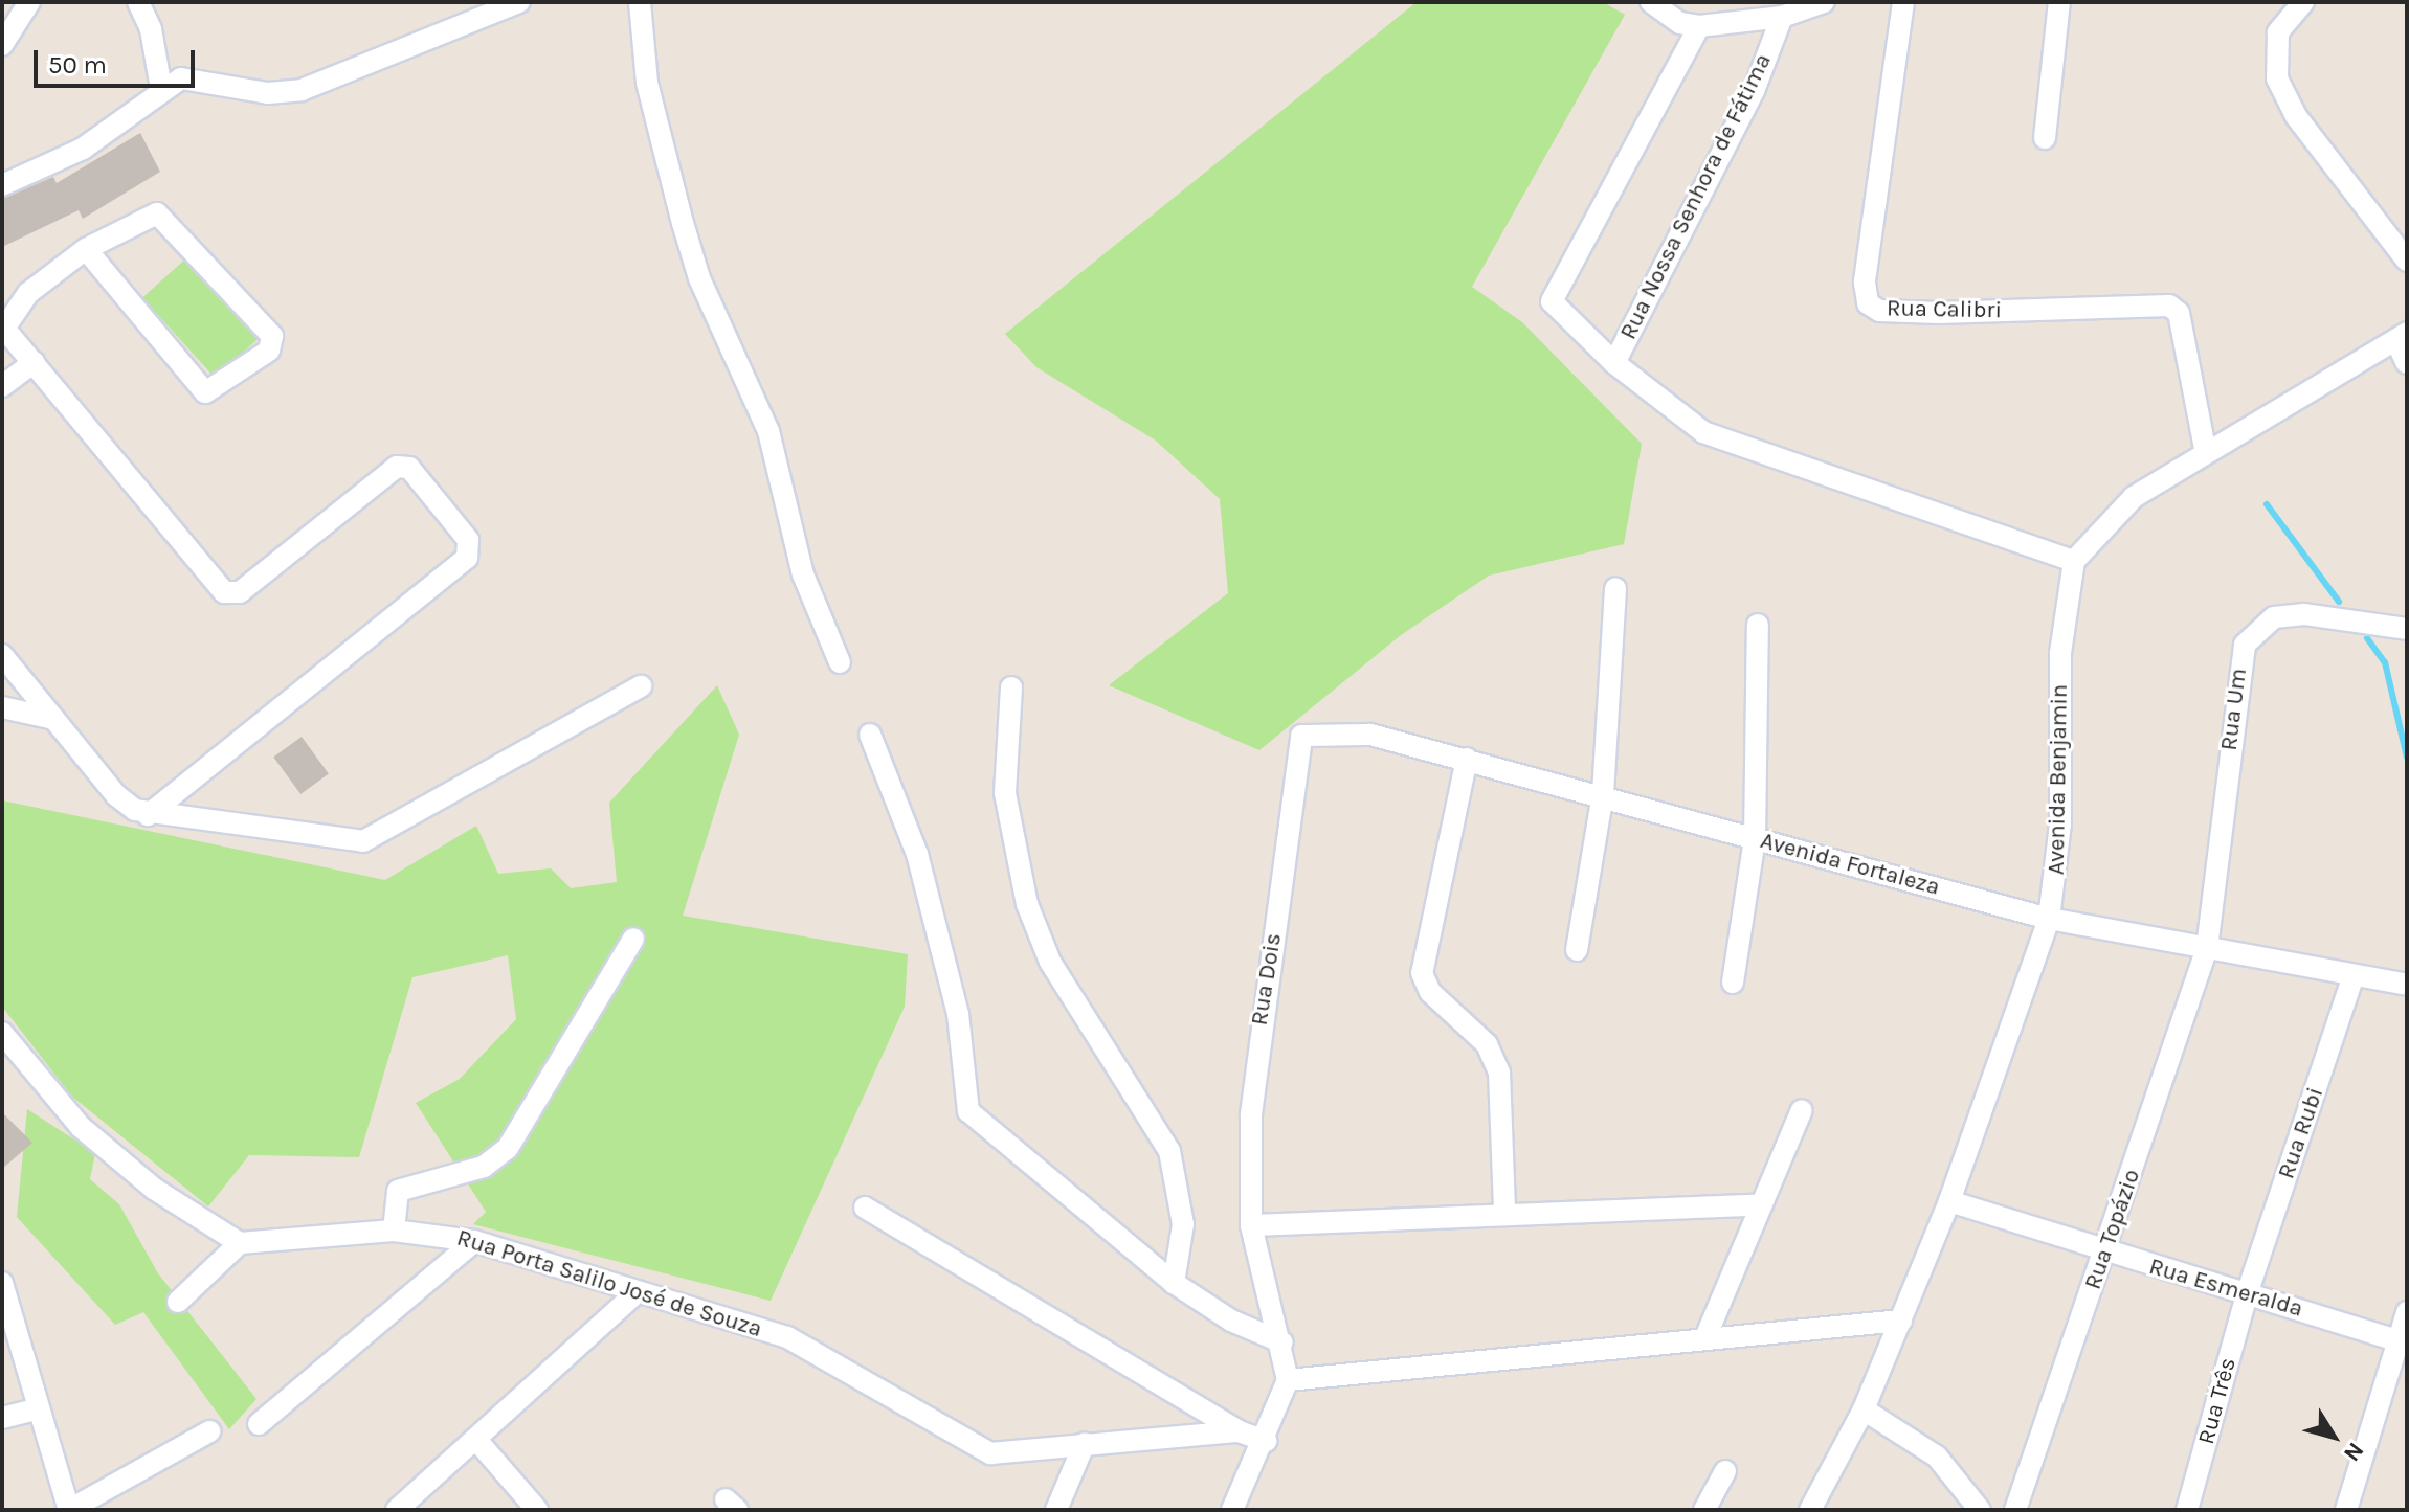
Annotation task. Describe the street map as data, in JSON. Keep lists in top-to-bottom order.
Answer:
{
  "streets": {
    "street": [
      "Rua Nossa Senhora de Fátima",
      "Rua Calibri",
      "Rua Um",
      "Avenida Benjamin",
      "Avenida Fortaleza",
      "Rua Dois",
      "Rua Rubi",
      "Rua Topázio",
      "Rua Porta Salilo José de Souza",
      "Rua Esmeralda",
      "Rua Três"
    ]
  },
  "crossings": [
    ["Rua Nossa Senhora de Fátima", "Avenida Benjamin"],
    ["Rua Um", "Avenida Fortaleza"],
    ["Rua Um", "Rua Topázio"],
    ["Avenida Benjamin", "Avenida Fortaleza"],
    ["Avenida Benjamin", "Rua Esmeralda"],
    ["Avenida Fortaleza", "Rua Dois"],
    ["Avenida Fortaleza", "Rua Rubi"],
    ["Avenida Fortaleza", "Rua Topázio"],
    ["Rua Rubi", "Rua Esmeralda"],
    ["Rua Rubi", "Rua Três"],
    ["Rua Topázio", "Rua Esmeralda"],
    ["Rua Esmeralda", "Rua Três"]
  ],
  "scale_bar": "50 m",
  "north": "bottom right"
}
